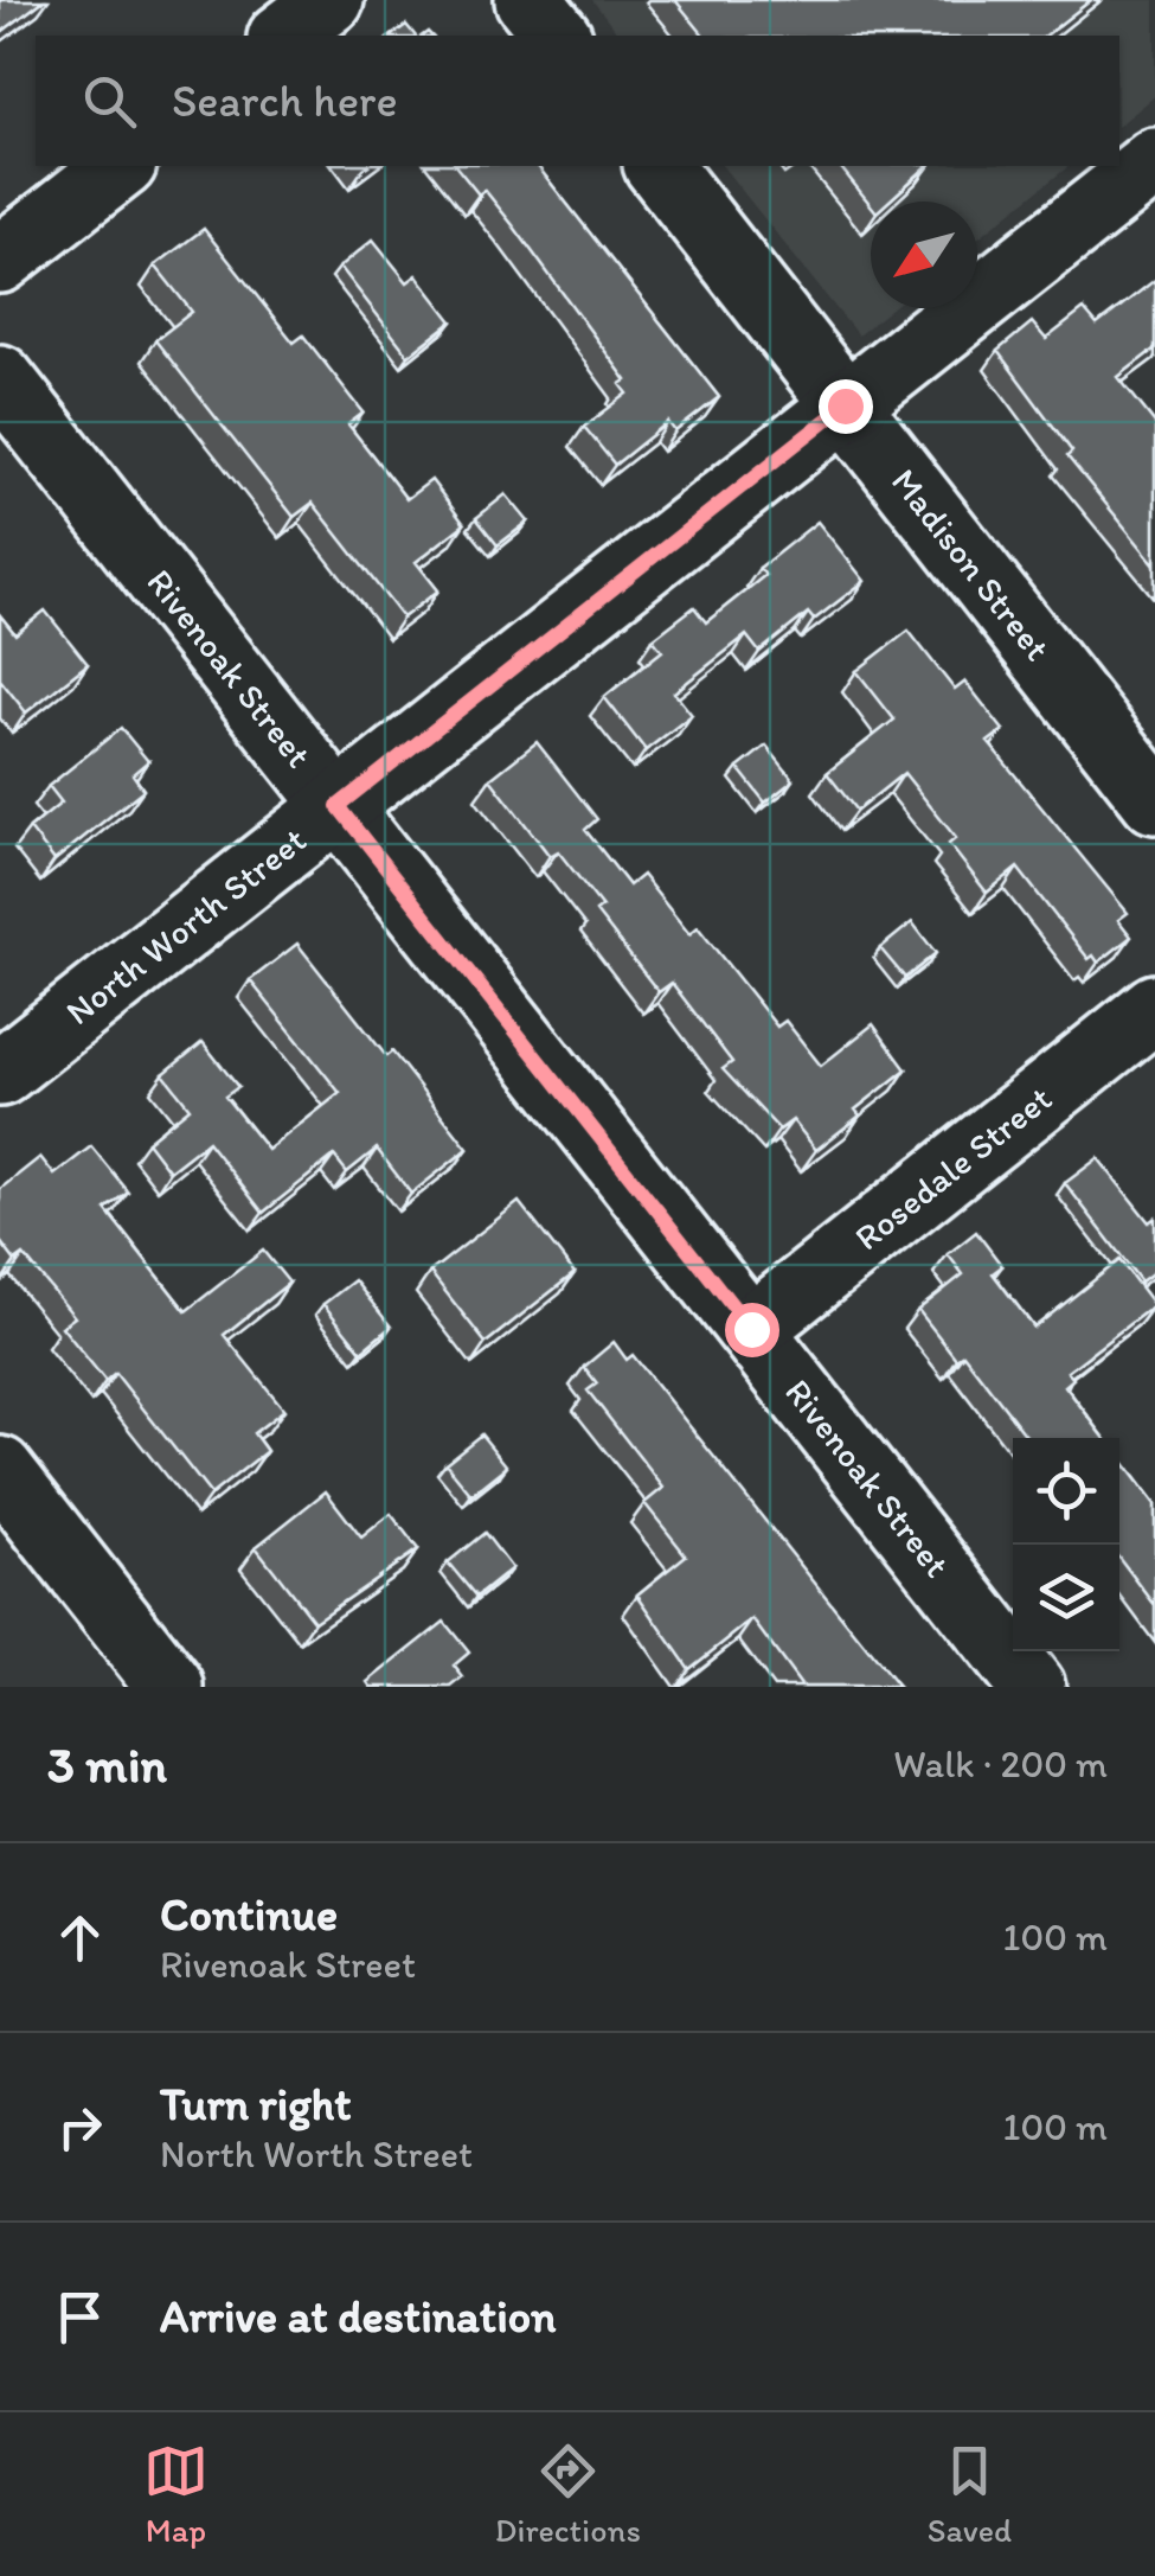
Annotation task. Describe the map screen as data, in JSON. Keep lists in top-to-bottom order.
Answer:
{
  "streets": {
    "street": [
      "Madison Street",
      "Rivenoak Street",
      "North Worth Street",
      "Rosedale Street"
    ]
  },
  "crossings": [
    ["Madison Street", "North Worth Street"],
    ["Rivenoak Street", "North Worth Street"],
    ["Rivenoak Street", "Rosedale Street"]
  ],
  "north": "bottom left",
  "page": {
    "search": "Search here",
    "heading": ["3 min", "Walk · 200 m"],
    "list": [
      ["Continue", "Rivenoak Street", "100 m"],
      ["Turn right", "North Worth Street", "100 m"],
      "Arrive at destination"
    ],
    "nav": ["Map", "Directions", "Saved"]
  }
}
